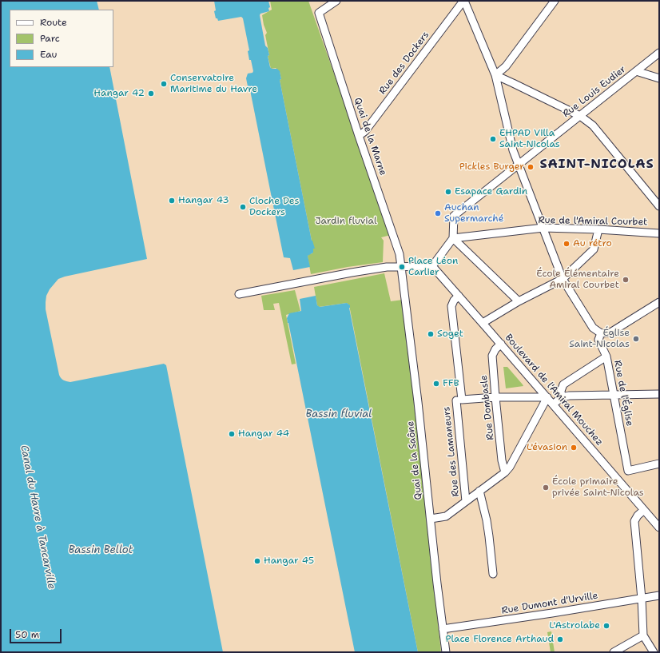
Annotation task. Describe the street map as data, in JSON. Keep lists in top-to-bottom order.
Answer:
{
  "streets": {
    "street": [
      "Rue des Dockers",
      "Rue Louis Eudier",
      "Quai de la Marne",
      "Rue de l'Amiral Courbet",
      "Boulevard de l'Amiral Mouchez",
      "Rue de l'Église",
      "Rue Dombasle",
      "Rue des Lamaneurs",
      "Quai de la Saône",
      "Rue Dumont d'Urville"
    ]
  },
  "crossings": [
    ["Rue des Dockers", "Quai de la Marne"],
    ["Rue Louis Eudier", "Rue de l'Amiral Courbet"],
    ["Quai de la Marne", "Quai de la Saône"],
    ["Boulevard de l'Amiral Mouchez", "Rue Dombasle"],
    ["Boulevard de l'Amiral Mouchez", "Rue des Lamaneurs"],
    ["Quai de la Saône", "Rue Dumont d'Urville"]
  ],
  "districts": ["SAINT-NICOLAS"],
  "water": ["Bassin fluvial", "Canal du Havre à Tancarville", "Bassin Bellot"],
  "parks": ["Jardin fluvial"],
  "places": [
    "Conservatoire Maritime du Havre",
    "Hangar 42",
    "EHPAD Villa Saint-Nicolas",
    "Pickles Burger",
    "Esapace Gardin",
    "Hangar 43",
    "Cloche Des Dockers",
    "Auchan Supermarché",
    "Au rétro",
    "Place Léon Carlier",
    "École Élémentaire Amiral Courbet",
    "Soget",
    "Église Saint-Nicolas",
    "FFB",
    "Hangar 44",
    "L'évasion",
    "École primaire privée Saint-Nicolas",
    "Hangar 45",
    "L'Astrolabe",
    "Place Florence Arthaud"
  ],
  "legend": ["Route", "Parc", "Eau"],
  "scale_bar": "50 m"
}
